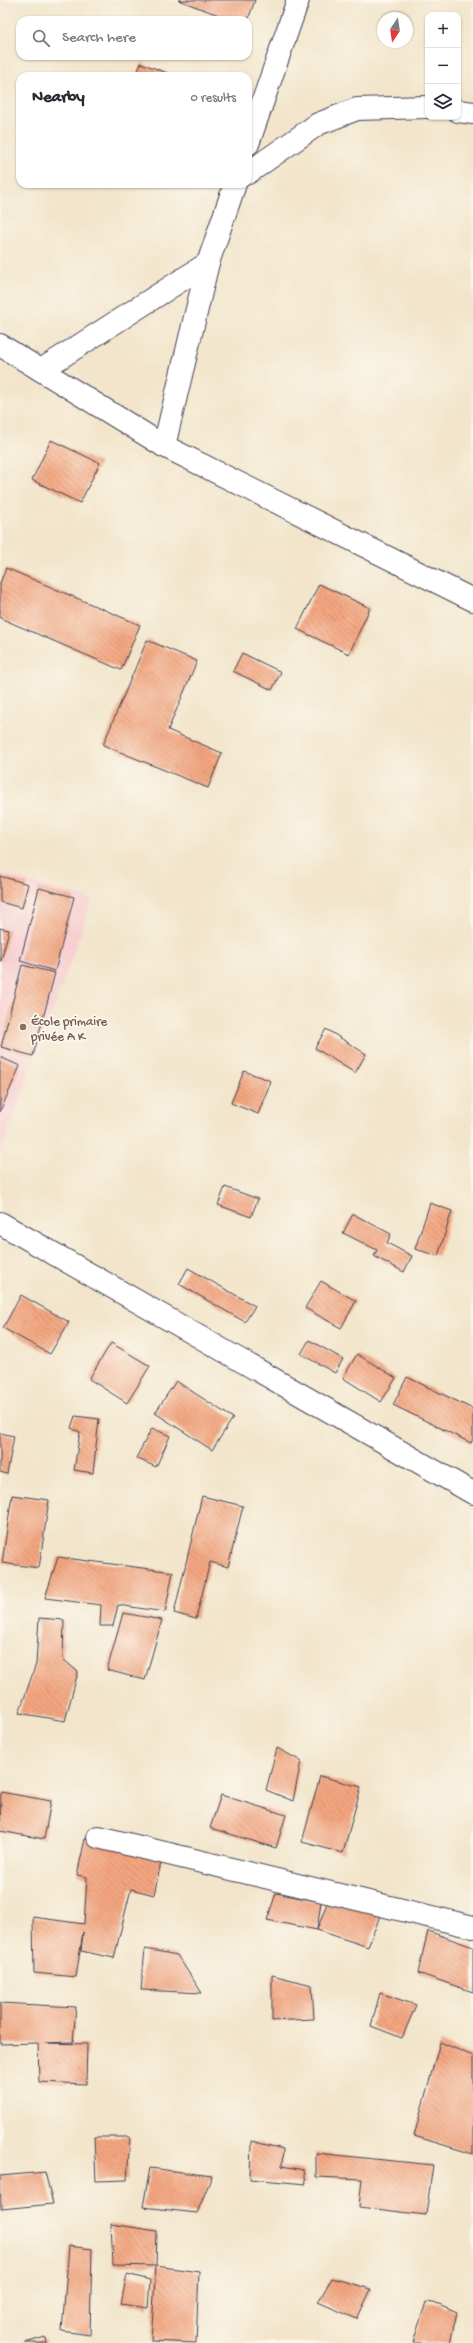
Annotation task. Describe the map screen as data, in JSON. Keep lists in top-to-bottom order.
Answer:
{
  "places": ["École primaire privée A K"],
  "north": "bottom",
  "page": {
    "map_buttons": ["+", "−"],
    "search": "Search here",
    "heading": ["Nearby", "0 results"]
  }
}
